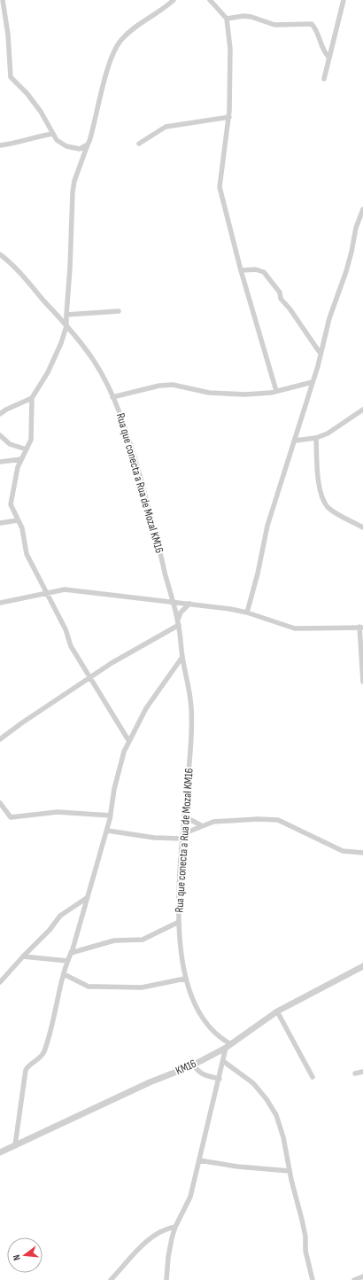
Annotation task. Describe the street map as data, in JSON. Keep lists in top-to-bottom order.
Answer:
{
  "streets": {
    "street": ["Rua que conecta a Rua de Mozal KM16", "KM16"]
  },
  "crossings": [
    ["Rua que conecta a Rua de Mozal KM16", "KM16"]
  ],
  "north": "left"
}
